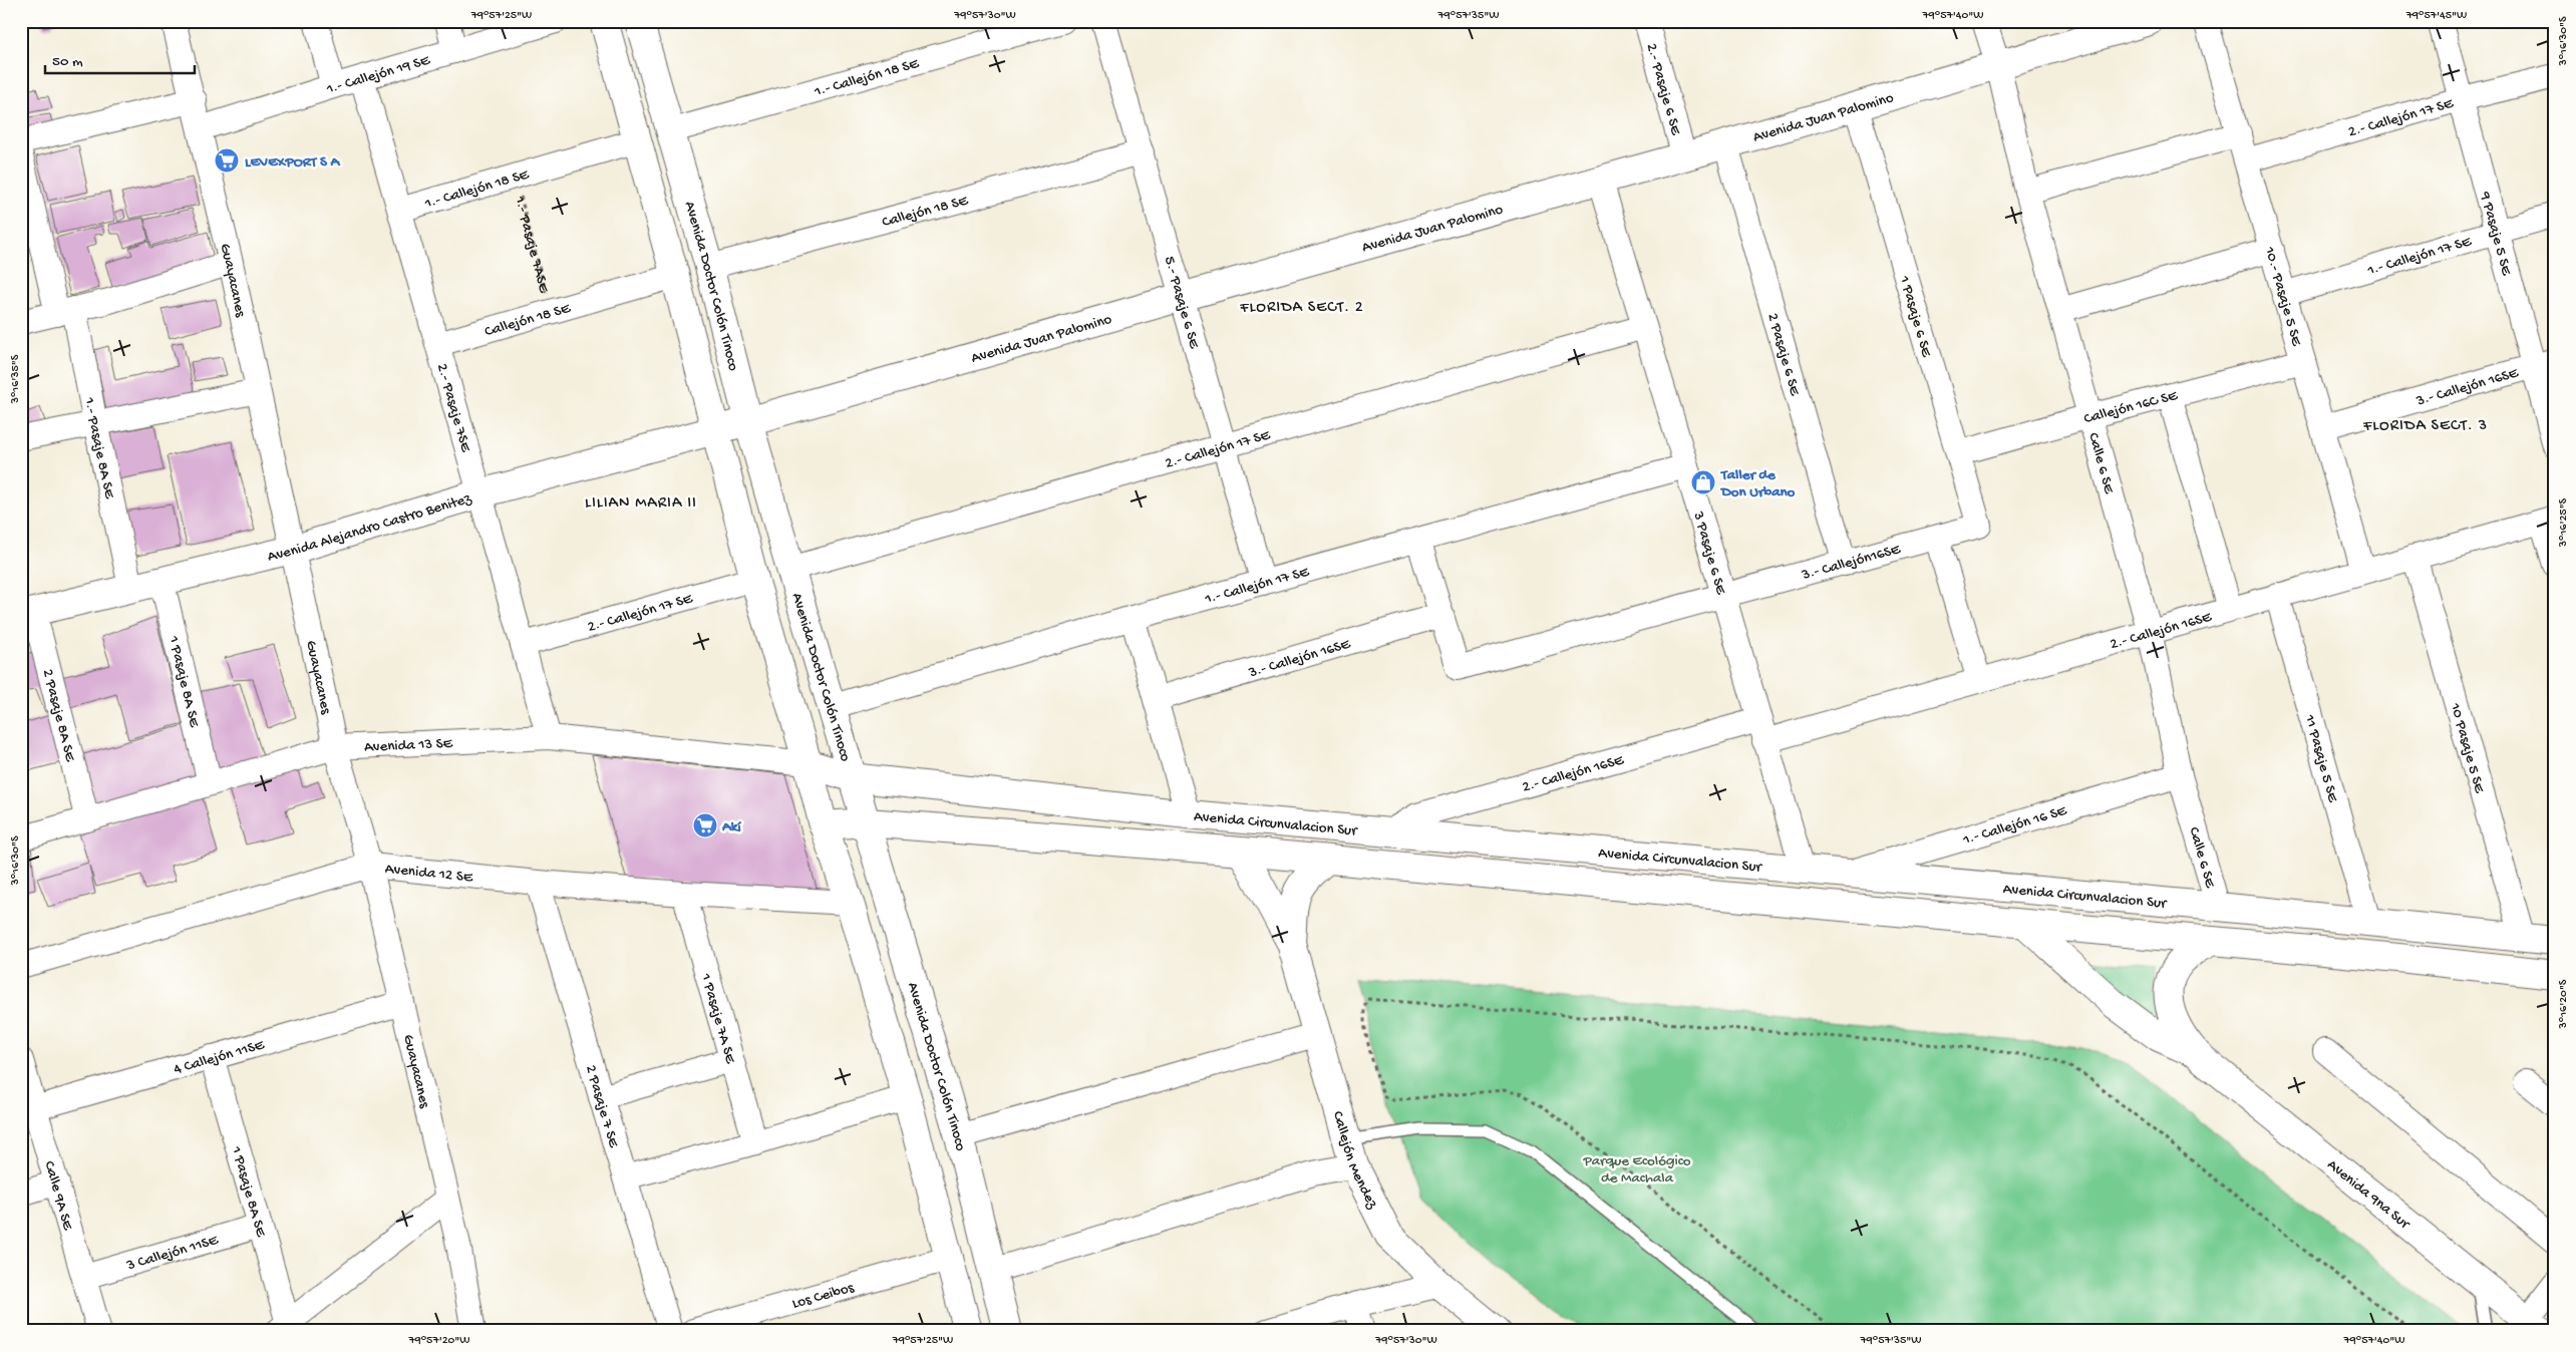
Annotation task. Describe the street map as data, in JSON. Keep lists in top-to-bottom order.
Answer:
{
  "streets": {
    "main road": [
      "Avenida Juan Palomino",
      "Avenida Doctor Colón Tinoco",
      "Avenida Alejandro Castro Benitez",
      "Avenida Circunvalacion Sur",
      "Callejón Mendez",
      "Avenida 9na Sur"
    ],
    "street": [
      "1.- Callejón 19 SE",
      "1.- Callejón 18 SE",
      "2.- Pasaje 6 SE",
      "2.- Callejón 17 SE",
      "Callejón 18 SE",
      "9 Pasaje 5 SE",
      "1.- Callejón 17 SE",
      "Guayacanes",
      "10.- Pasaje 5 SE",
      "5.- Pasaje 6 SE",
      "1 Pasaje 6 SE",
      "2 Pasaje 6 SE",
      "3.- Callejón 16SE",
      "Callejón 16C SE",
      "2.- Pasaje 7SE",
      "1.- Pasaje 8A SE",
      "Calle 6 SE",
      "3 Pasaje 6 SE",
      "3.- Callejón16SE",
      "2.- Callejón 16SE",
      "1 Pasaje 8A SE",
      "2 Pasaje 8A SE",
      "Avenida 13 SE",
      "10 Pasaje 5 SE",
      "11 Pasaje 5 SE",
      "1.- Callejón 16 SE",
      "Avenida 12 SE",
      "1 Pasaje 7A SE",
      "4 Callejón 11SE",
      "2 Pasaje 7 SE",
      "Calle 9A SE",
      "3 Callejón 11SE",
      "Los Ceibos"
    ],
    "path": ["1.- Pasaje 7ASE"]
  },
  "crossings": [
    ["1.- Callejón 19 SE", "Guayacanes"],
    ["1.- Callejón 19 SE", "2.- Pasaje 7SE"],
    ["1.- Callejón 18 SE", "1.- Pasaje 7ASE"],
    ["1.- Callejón 18 SE", "Avenida Doctor Colón Tinoco"],
    ["1.- Callejón 18 SE", "2.- Pasaje 7SE"],
    ["2.- Pasaje 6 SE", "Avenida Juan Palomino"],
    ["Avenida Juan Palomino", "Avenida Doctor Colón Tinoco"],
    ["Avenida Juan Palomino", "5.- Pasaje 6 SE"],
    ["Avenida Juan Palomino", "1 Pasaje 6 SE"],
    ["Avenida Juan Palomino", "2 Pasaje 6 SE"],
    ["Avenida Juan Palomino", "Calle 6 SE"],
    ["Avenida Juan Palomino", "Avenida Alejandro Castro Benitez"],
    ["Avenida Juan Palomino", "3 Pasaje 6 SE"],
    ["2.- Callejón 17 SE", "9 Pasaje 5 SE"],
    ["2.- Callejón 17 SE", "Avenida Doctor Colón Tinoco"],
    ["2.- Callejón 17 SE", "10.- Pasaje 5 SE"],
    ["2.- Callejón 17 SE", "5.- Pasaje 6 SE"],
    ["2.- Callejón 17 SE", "2.- Pasaje 7SE"],
    ["2.- Callejón 17 SE", "3 Pasaje 6 SE"],
    ["Callejón 18 SE", "1.- Pasaje 7ASE"],
    ["Callejón 18 SE", "Avenida Doctor Colón Tinoco"],
    ["Callejón 18 SE", "5.- Pasaje 6 SE"],
    ["Callejón 18 SE", "2.- Pasaje 7SE"],
    ["9 Pasaje 5 SE", "1.- Callejón 17 SE"],
    ["9 Pasaje 5 SE", "3.- Callejón 16SE"],
    ["1.- Callejón 17 SE", "Avenida Doctor Colón Tinoco"],
    ["1.- Callejón 17 SE", "10.- Pasaje 5 SE"],
    ["1.- Callejón 17 SE", "5.- Pasaje 6 SE"],
    ["1.- Callejón 17 SE", "3 Pasaje 6 SE"],
    ["Guayacanes", "Avenida Alejandro Castro Benitez"],
    ["Guayacanes", "Avenida 13 SE"],
    ["Guayacanes", "Avenida 12 SE"],
    ["Guayacanes", "4 Callejón 11SE"],
    ["Avenida Doctor Colón Tinoco", "Avenida Circunvalacion Sur"],
    ["10.- Pasaje 5 SE", "3.- Callejón 16SE"],
    ["10.- Pasaje 5 SE", "Callejón 16C SE"],
    ["10.- Pasaje 5 SE", "2.- Callejón 16SE"],
    ["1 Pasaje 6 SE", "Callejón 16C SE"],
    ["1 Pasaje 6 SE", "3.- Callejón16SE"],
    ["2 Pasaje 6 SE", "3.- Callejón16SE"],
    ["Callejón 16C SE", "Calle 6 SE"],
    ["2.- Pasaje 7SE", "Avenida Alejandro Castro Benitez"],
    ["2.- Pasaje 7SE", "Avenida 13 SE"],
    ["1.- Pasaje 8A SE", "Avenida Alejandro Castro Benitez"],
    ["Calle 6 SE", "2.- Callejón 16SE"],
    ["Calle 6 SE", "Avenida Circunvalacion Sur"],
    ["Calle 6 SE", "1.- Callejón 16 SE"],
    ["Avenida Alejandro Castro Benitez", "1 Pasaje 8A SE"],
    ["Avenida Alejandro Castro Benitez", "2 Pasaje 8A SE"],
    ["3 Pasaje 6 SE", "3.- Callejón16SE"],
    ["3 Pasaje 6 SE", "2.- Callejón 16SE"],
    ["3 Pasaje 6 SE", "Avenida Circunvalacion Sur"],
    ["2.- Callejón 16SE", "10 Pasaje 5 SE"],
    ["2.- Callejón 16SE", "11 Pasaje 5 SE"],
    ["2.- Callejón 16SE", "Avenida Circunvalacion Sur"],
    ["1 Pasaje 8A SE", "Avenida 13 SE"],
    ["1 Pasaje 8A SE", "4 Callejón 11SE"],
    ["1 Pasaje 8A SE", "3 Callejón 11SE"],
    ["2 Pasaje 8A SE", "Avenida 13 SE"],
    ["Avenida 13 SE", "Avenida Circunvalacion Sur"],
    ["10 Pasaje 5 SE", "Avenida Circunvalacion Sur"],
    ["11 Pasaje 5 SE", "Avenida Circunvalacion Sur"],
    ["Avenida Circunvalacion Sur", "1.- Callejón 16 SE"],
    ["Avenida 12 SE", "1 Pasaje 7A SE"],
    ["Avenida 12 SE", "2 Pasaje 7 SE"],
    ["4 Callejón 11SE", "Calle 9A SE"],
    ["Calle 9A SE", "3 Callejón 11SE"]
  ],
  "districts": ["FLORIDA SECT. 2", "FLORIDA SECT. 3", "LILIAN MARIA II"],
  "parks": ["Parque Ecológico de Machala"],
  "places": {
    "supermarket": ["LEVEXPORT S A", "Akí"],
    "shop": ["Taller de Don Urbano"]
  },
  "scale_bar": "50 m",
  "coordinates": [
    "79°57'25\"W",
    "79°57'30\"W",
    "79°57'35\"W",
    "79°57'40\"W",
    "79°57'45\"W",
    "3°16'30\"S",
    "3°16'35\"S",
    "3°16'25\"S",
    "3°16'20\"S",
    "79°57'20\"W"
  ]
}
